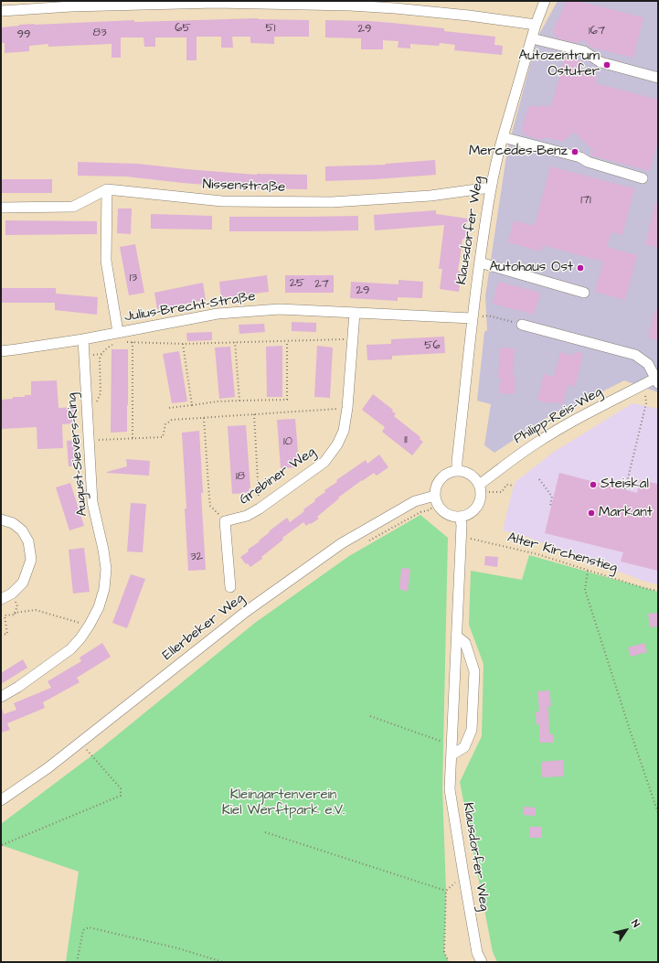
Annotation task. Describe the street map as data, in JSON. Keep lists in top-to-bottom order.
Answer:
{
  "streets": {
    "street": [
      "Nissenstraße",
      "Klausdorfer Weg",
      "Julius-Brecht-Straße",
      "Philipp-Reis-Weg",
      "August-Sievers-Ring",
      "Grebiner Weg",
      "Ellerbeker Weg"
    ],
    "path": ["Alter Kirchenstieg"]
  },
  "crossings": [
    ["Nissenstraße", "Klausdorfer Weg"],
    ["Klausdorfer Weg", "Julius-Brecht-Straße"],
    ["Klausdorfer Weg", "Philipp-Reis-Weg"],
    ["Klausdorfer Weg", "Alter Kirchenstieg"],
    ["Klausdorfer Weg", "Ellerbeker Weg"],
    ["Julius-Brecht-Straße", "August-Sievers-Ring"],
    ["Julius-Brecht-Straße", "Grebiner Weg"],
    ["Philipp-Reis-Weg", "Ellerbeker Weg"]
  ],
  "parks": ["Kleingartenverein Kiel Werftpark e.V."],
  "places": [
    "Autozentrum Ostufer",
    "Mercedes-Benz",
    "Autohaus Ost",
    "Steiskal",
    "Markant"
  ],
  "house_numbers": [
    "65",
    "51",
    "29",
    "167",
    "83",
    "99",
    "171",
    "13",
    "25",
    "27",
    "29",
    "56",
    "11",
    "10",
    "18",
    "32"
  ],
  "north": "top right"
}
